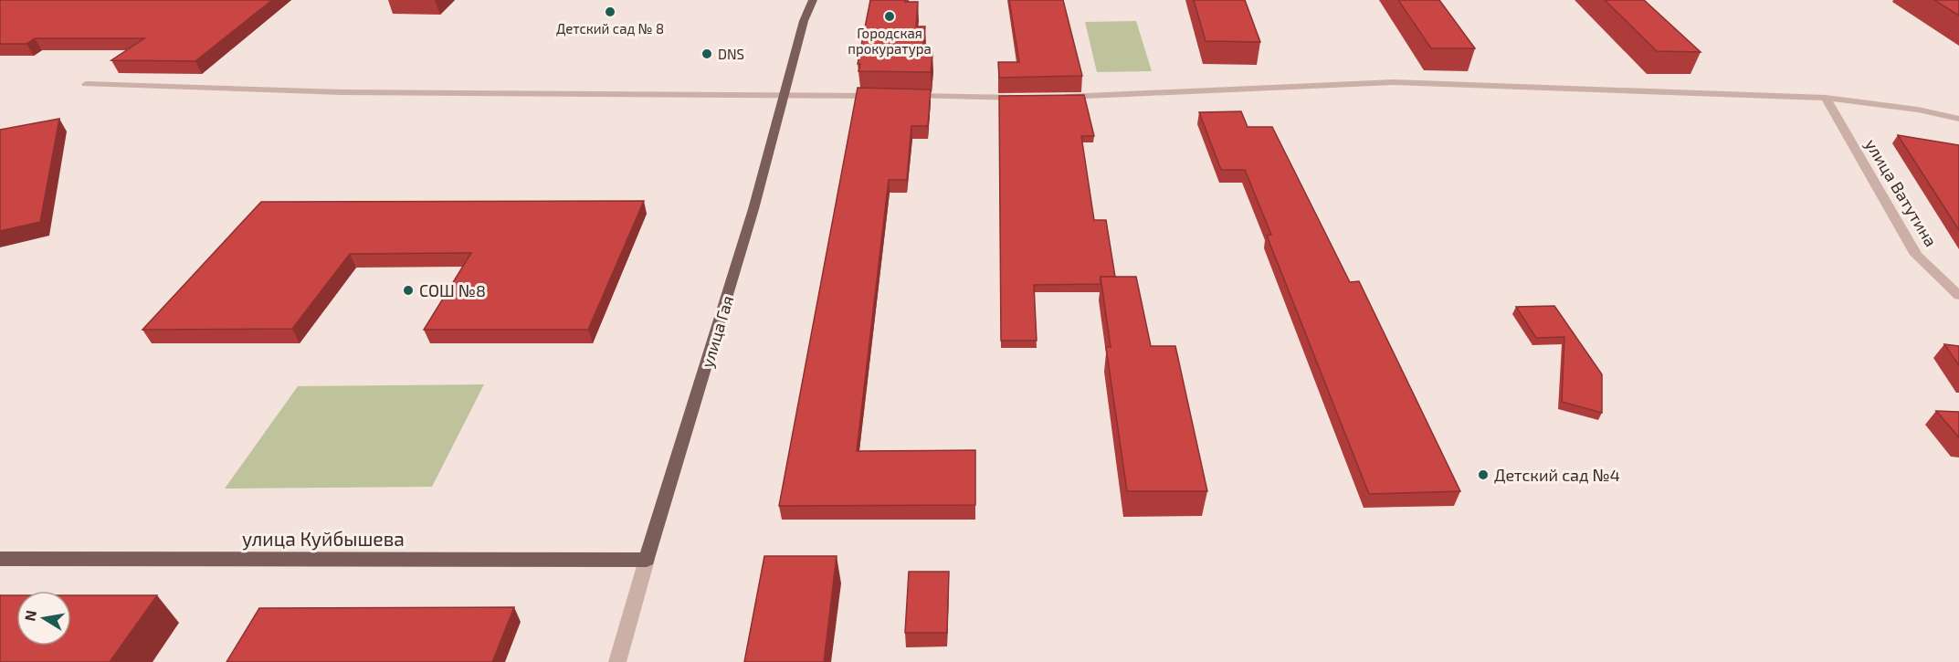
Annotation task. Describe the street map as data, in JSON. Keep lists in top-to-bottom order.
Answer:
{
  "streets": {
    "main road": ["улица Гая", "улица Куйбышева"],
    "street": ["улица Ватутина"]
  },
  "crossings": [
    ["улица Гая", "улица Куйбышева"]
  ],
  "places": [
    "Детский сад № 8",
    "Городская прокуратура",
    "DNS",
    "СОШ №8",
    "Детский сад №4"
  ],
  "north": "left"
}
